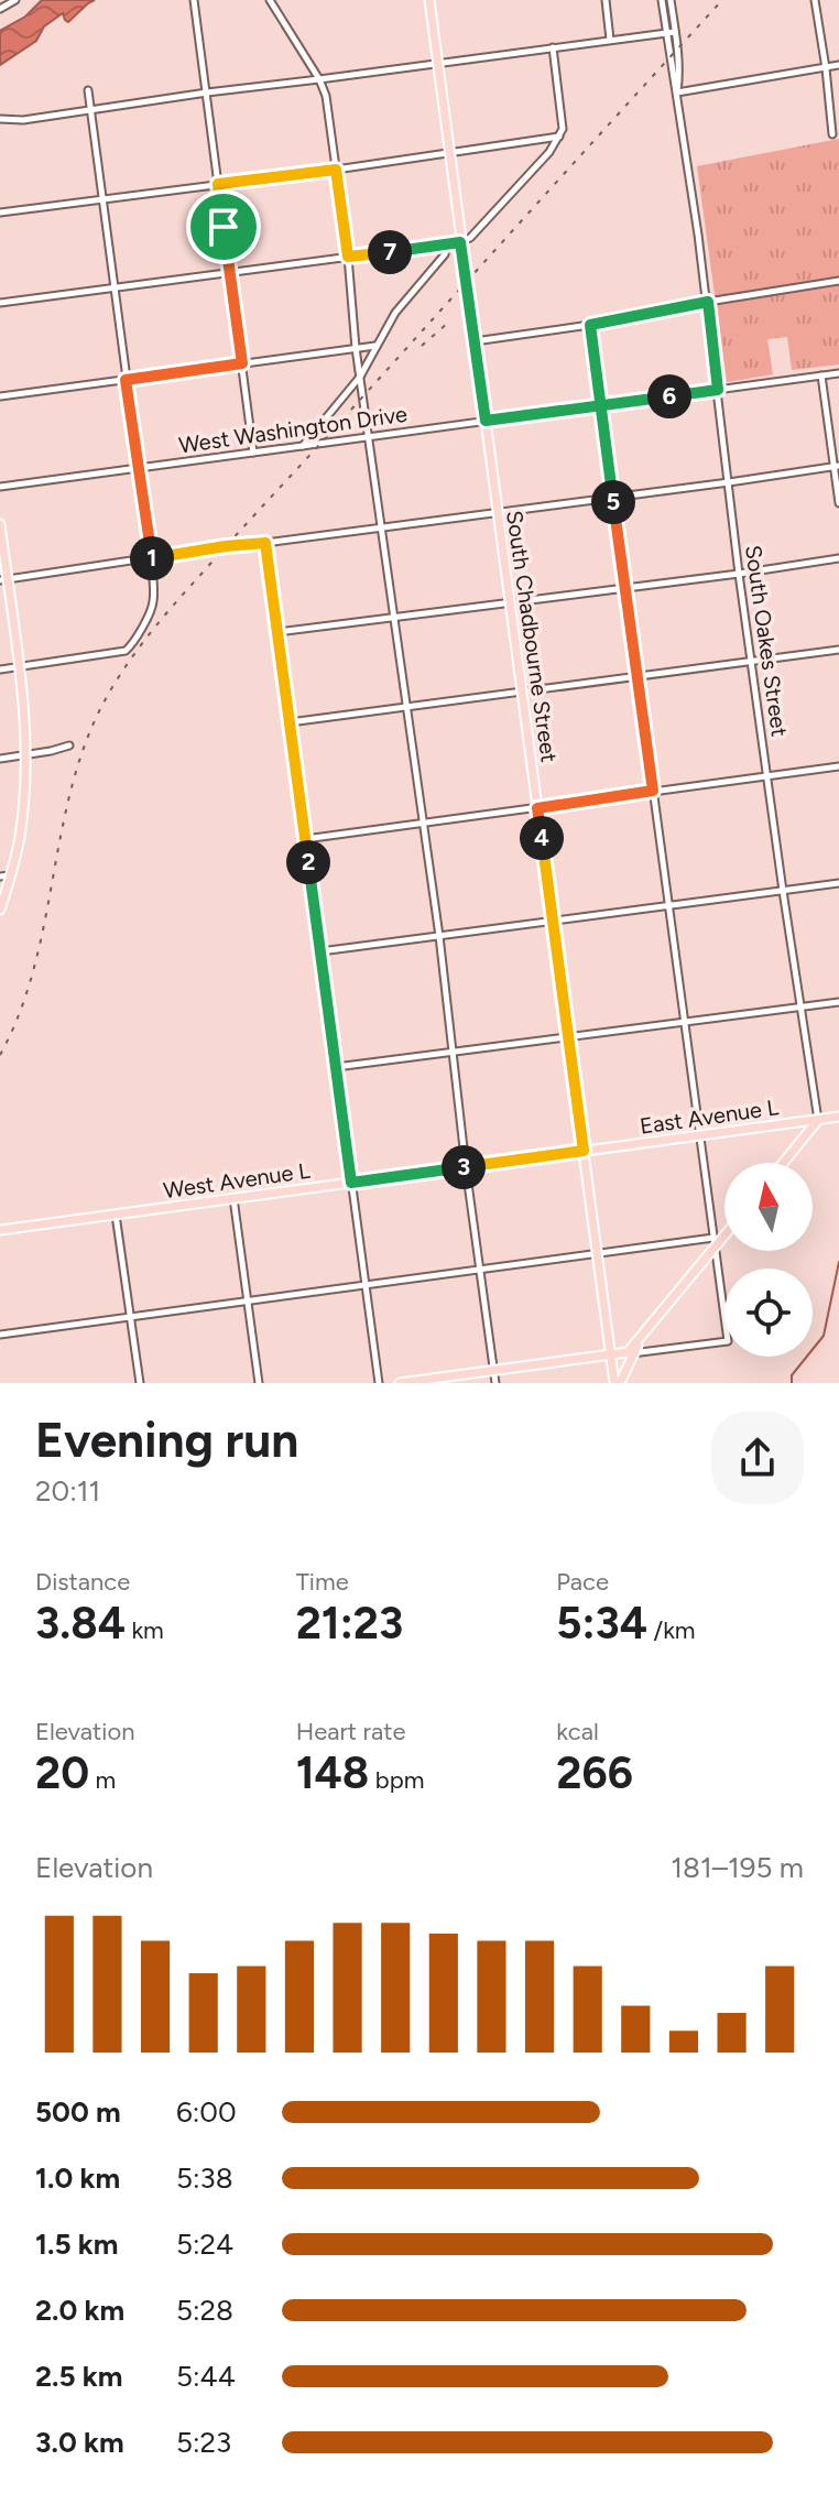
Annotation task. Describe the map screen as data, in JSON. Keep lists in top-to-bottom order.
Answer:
{
  "streets": {
    "main road": ["South Chadbourne Street", "East Avenue L", "West Avenue L"],
    "street": ["West Washington Drive", "South Oakes Street"]
  },
  "crossings": [
    ["West Washington Drive", "South Chadbourne Street"],
    ["West Washington Drive", "South Oakes Street"],
    ["South Chadbourne Street", "East Avenue L"],
    ["South Chadbourne Street", "West Avenue L"],
    ["South Oakes Street", "East Avenue L"],
    ["East Avenue L", "West Avenue L"]
  ],
  "north": "top",
  "page": {
    "pins": [
      "7",
      "6",
      "5",
      "1",
      "4",
      "2",
      "3"
    ],
    "heading": ["Evening run", "20:11"],
    "stats": [
      ["Distance", "3.84 km"],
      ["Time", "21:23"],
      ["Pace", "5:34 /km"],
      ["Elevation", "20 m"],
      ["Heart rate", "148 bpm"],
      ["kcal", "266"]
    ],
    "chart": ["Elevation", "181–195 m"],
    "list": [
      {
        "name": "500 m",
        "note": "6:00"
      },
      {
        "name": "1.0 km",
        "note": "5:38"
      },
      {
        "name": "1.5 km",
        "note": "5:24"
      },
      {
        "name": "2.0 km",
        "note": "5:28"
      },
      {
        "name": "2.5 km",
        "note": "5:44"
      },
      {
        "name": "3.0 km",
        "note": "5:23"
      }
    ]
  }
}
